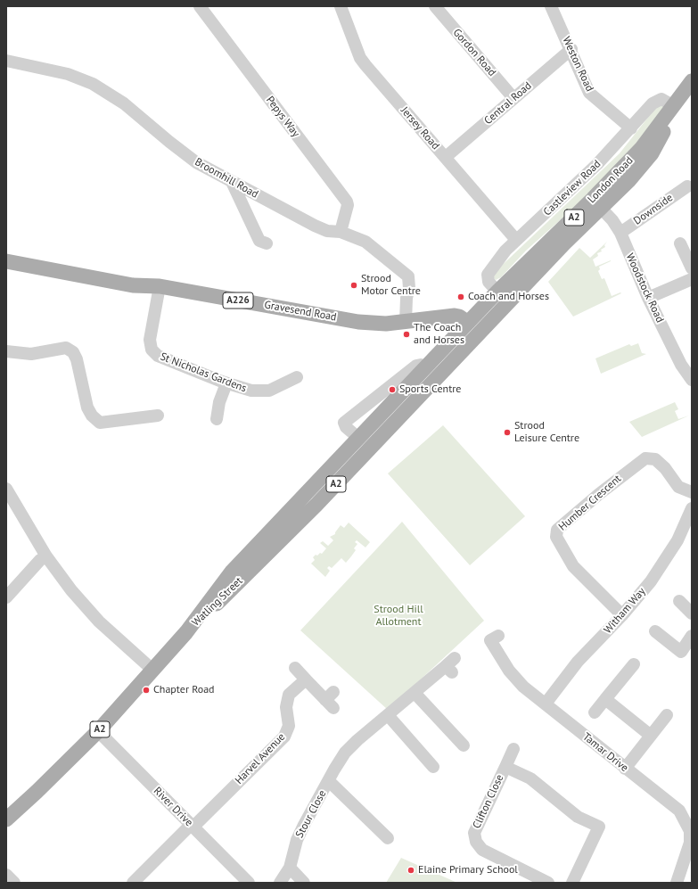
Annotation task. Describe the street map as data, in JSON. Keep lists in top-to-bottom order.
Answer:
{
  "streets": {
    "main road": [
      "London Road",
      "A2",
      "A226",
      "Gravesend Road",
      "Watling Street"
    ],
    "street": [
      "Gordon Road",
      "Weston Road",
      "Central Road",
      "Pepys Way",
      "Jersey Road",
      "Broomhill Road",
      "Castleview Road",
      "Downside",
      "Woodstock Road",
      "St Nicholas Gardens",
      "Humber Crescent",
      "Witham Way",
      "Tamar Drive",
      "Harvel Avenue",
      "Clifton Close",
      "River Drive",
      "Stour Close"
    ]
  },
  "crossings": [
    ["Gordon Road", "Central Road"],
    ["Weston Road", "Central Road"],
    ["Weston Road", "Castleview Road"],
    ["Central Road", "Jersey Road"],
    ["Pepys Way", "Broomhill Road"],
    ["Jersey Road", "Castleview Road"],
    ["Broomhill Road", "Gravesend Road"],
    ["London Road", "Castleview Road"],
    ["London Road", "Woodstock Road"],
    ["London Road", "Gravesend Road"],
    ["London Road", "Watling Street"],
    ["Downside", "Woodstock Road"],
    ["A2", "Watling Street"],
    ["A2", "River Drive"],
    ["Gravesend Road", "St Nicholas Gardens"],
    ["Gravesend Road", "Watling Street"],
    ["Humber Crescent", "Witham Way"],
    ["Witham Way", "Tamar Drive"],
    ["Harvel Avenue", "River Drive"]
  ],
  "parks": ["Strood Hill Allotment"],
  "places": [
    "Strood Motor Centre",
    "Coach and Horses",
    "The Coach and Horses",
    "Sports Centre",
    "Strood Leisure Centre",
    "Chapter Road",
    "Elaine Primary School"
  ]
}
